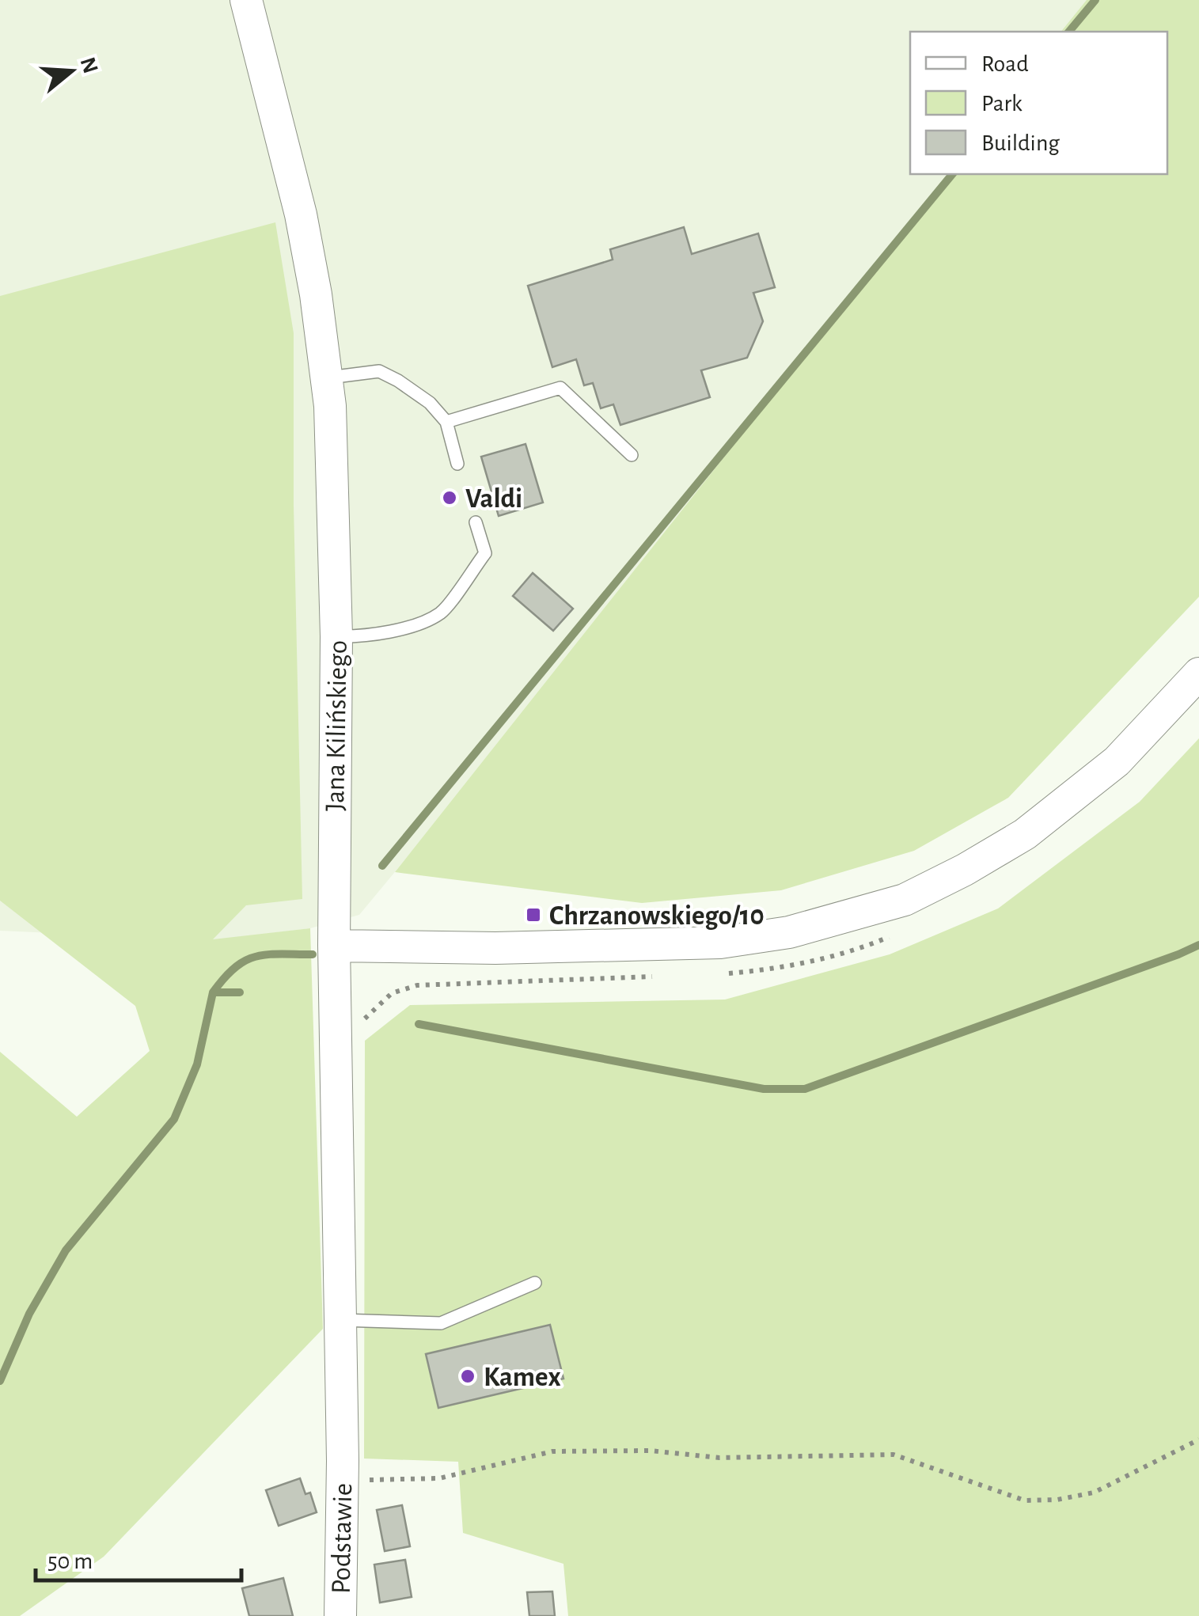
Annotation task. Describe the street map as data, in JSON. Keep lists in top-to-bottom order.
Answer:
{
  "streets": {
    "street": ["Jana Kilińskiego", "Podstawie"]
  },
  "crossings": [
    ["Jana Kilińskiego", "Podstawie"]
  ],
  "places": {
    "other": ["Valdi", "Kamex"],
    "transit": ["Chrzanowskiego/10"]
  },
  "legend": ["Road", "Park", "Building"],
  "scale_bar": "50 m",
  "north": "right"
}
